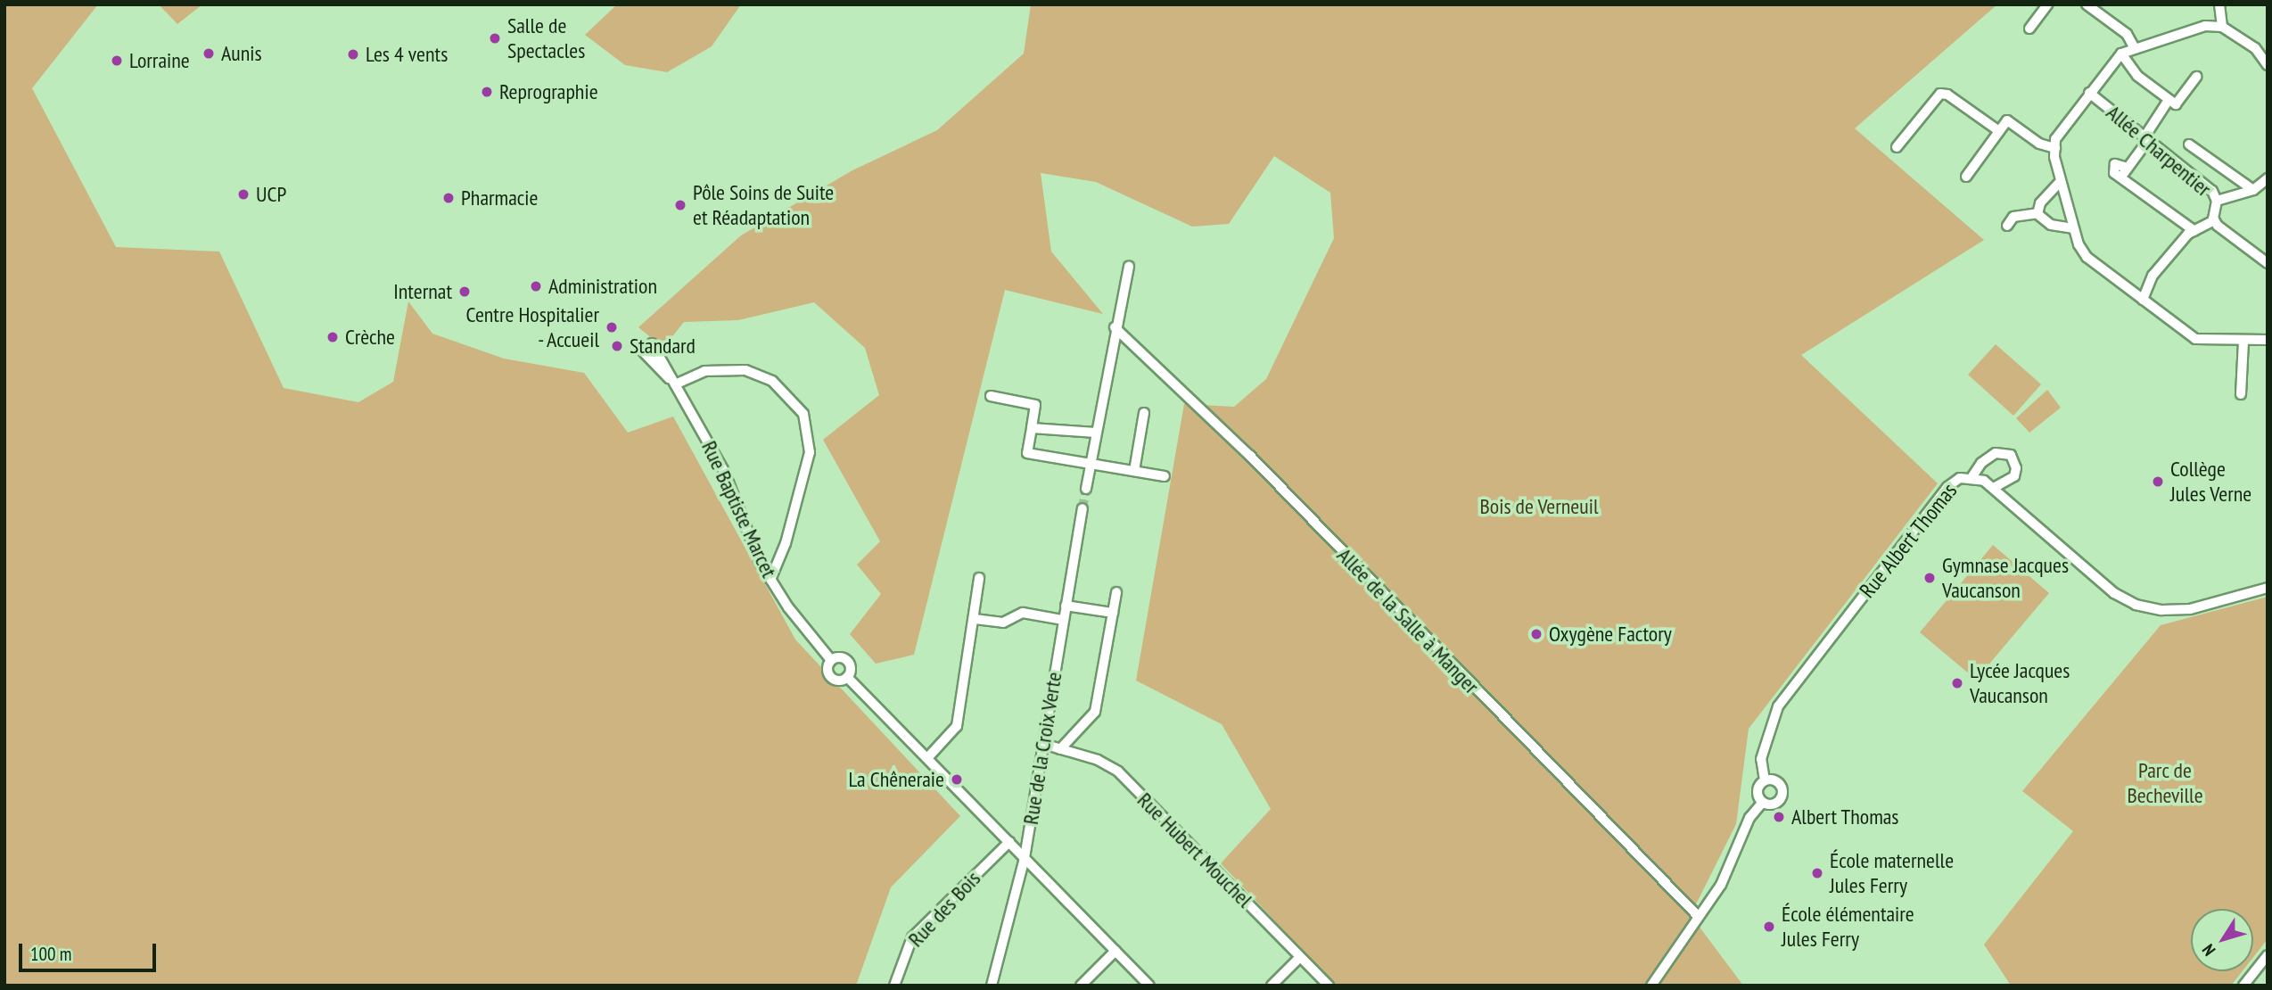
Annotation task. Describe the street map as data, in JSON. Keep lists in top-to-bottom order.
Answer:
{
  "streets": {
    "street": [
      "Allée Charpentier",
      "Rue Baptiste Marcet",
      "Rue Albert Thomas",
      "Allée de la Salle à Manger",
      "Rue de la Croix Verte",
      "Rue Hubert Mouchel",
      "Rue des Bois"
    ]
  },
  "crossings": [
    ["Rue Baptiste Marcet", "Rue de la Croix Verte"],
    ["Rue Baptiste Marcet", "Rue des Bois"],
    ["Rue de la Croix Verte", "Rue Hubert Mouchel"]
  ],
  "parks": ["Bois de Verneuil", "Parc de Becheville"],
  "places": [
    "Salle de Spectacles",
    "Aunis",
    "Les 4 vents",
    "Lorraine",
    "Reprographie",
    "UCP",
    "Pharmacie",
    "Pôle Soins de Suite et Réadaptation",
    "Administration",
    "Internat",
    "Centre Hospitalier - Accueil",
    "Crèche",
    "Standard",
    "Collège Jules Verne",
    "Gymnase Jacques Vaucanson",
    "Oxygène Factory",
    "Lycée Jacques Vaucanson",
    "La Chêneraie",
    "Albert Thomas",
    "École maternelle Jules Ferry",
    "École élémentaire Jules Ferry"
  ],
  "scale_bar": "100 m",
  "north": "bottom left"
}
